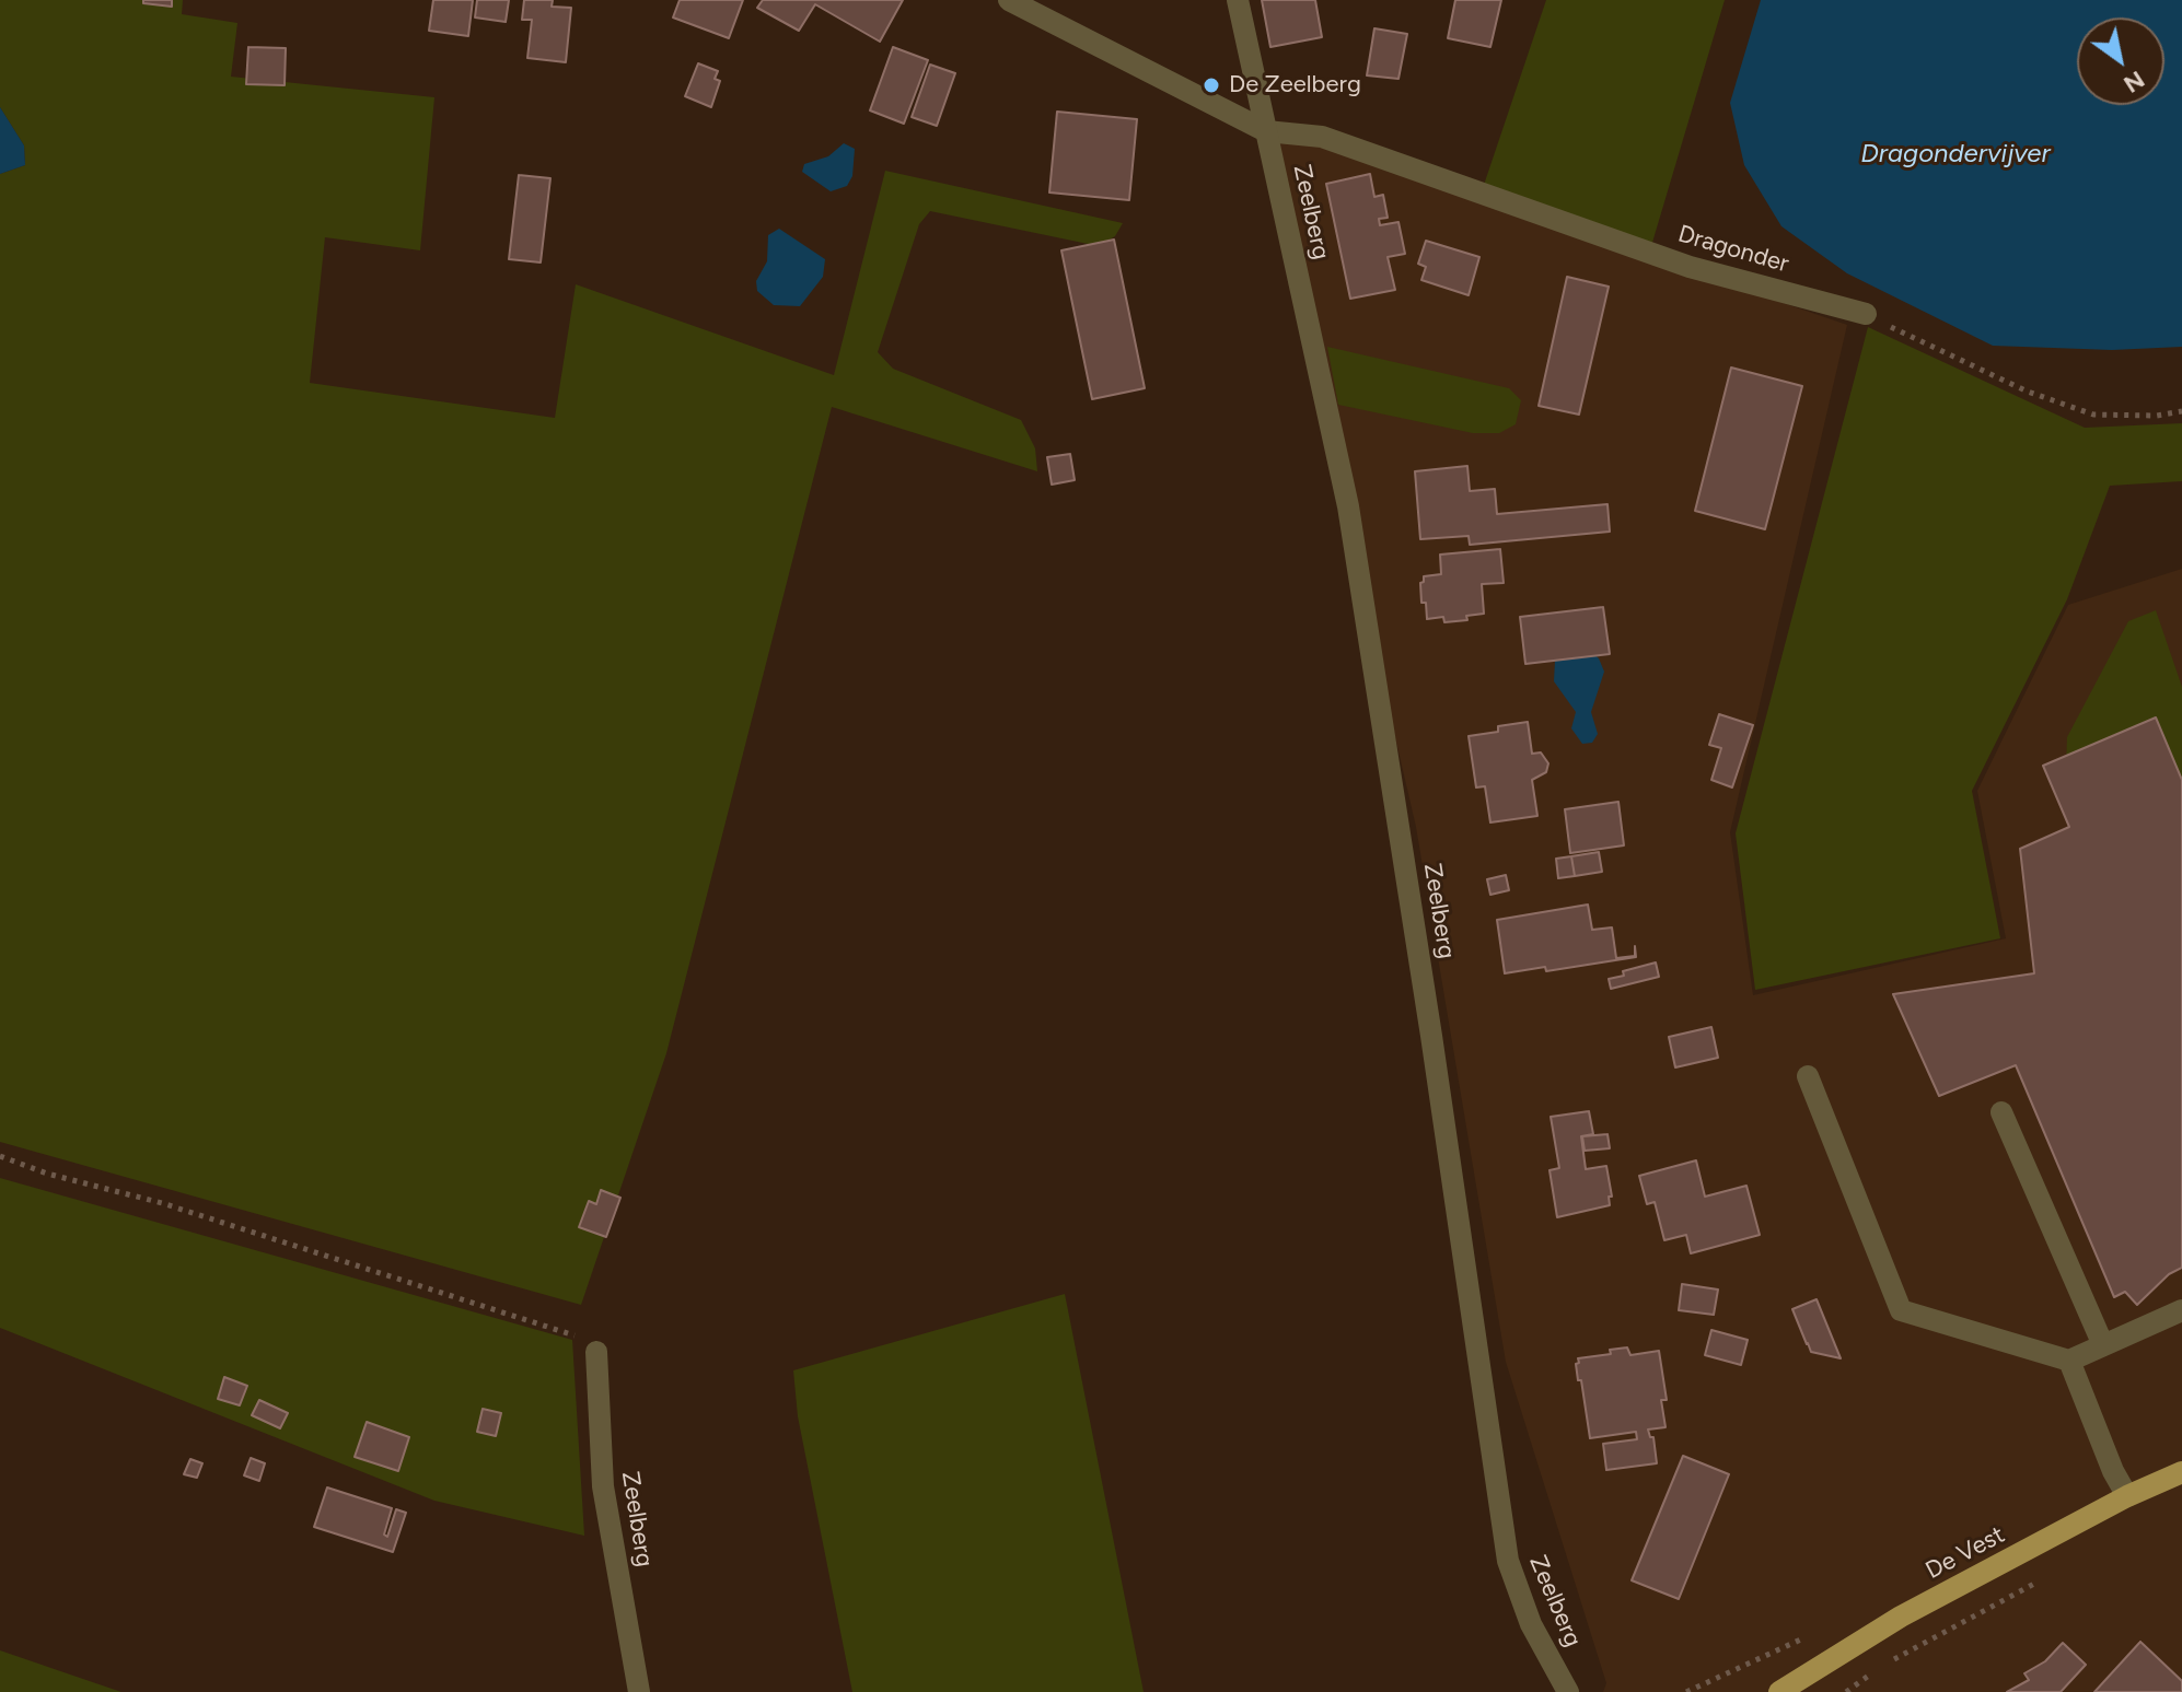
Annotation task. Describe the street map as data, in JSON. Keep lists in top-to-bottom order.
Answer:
{
  "streets": {
    "main road": ["De Vest"],
    "street": ["Zeelberg", "Dragonder"]
  },
  "crossings": [
    ["Zeelberg", "Dragonder"]
  ],
  "water": ["Dragondervijver"],
  "places": ["De Zeelberg"],
  "north": "bottom right"
}
